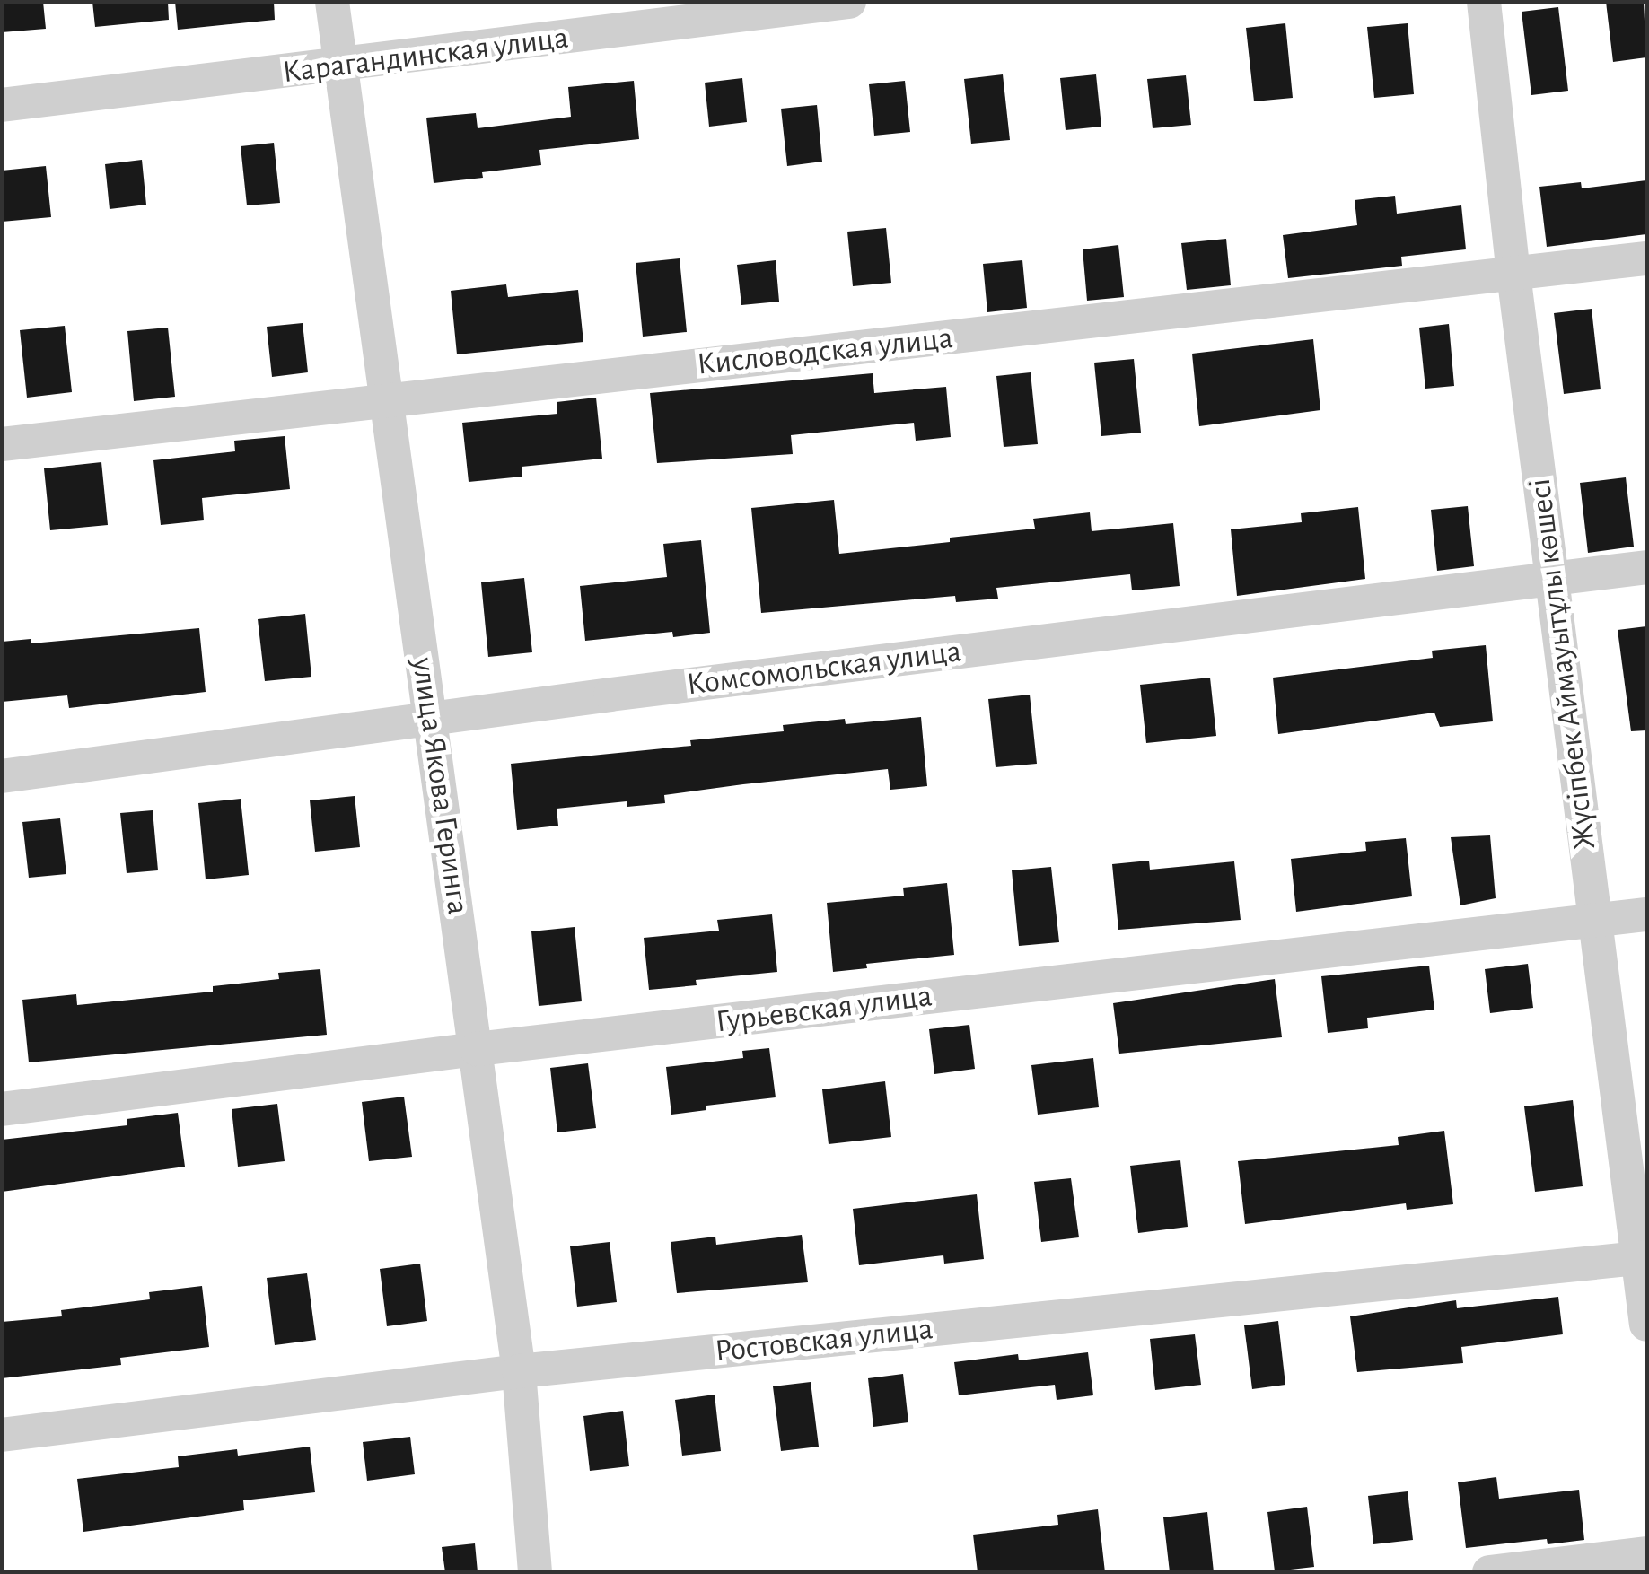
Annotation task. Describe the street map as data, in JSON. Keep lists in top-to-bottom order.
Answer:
{
  "streets": {
    "street": [
      "Карагандинская улица",
      "Кисловодская улица",
      "Жүсіпбек Аймауытұлы көшесі",
      "Комсомольская улица",
      "улица Якова Геринга",
      "Гурьевская улица",
      "Ростовская улица"
    ]
  },
  "crossings": [
    ["Карагандинская улица", "улица Якова Геринга"],
    ["Кисловодская улица", "Жүсіпбек Аймауытұлы көшесі"],
    ["Кисловодская улица", "улица Якова Геринга"],
    ["Жүсіпбек Аймауытұлы көшесі", "Комсомольская улица"],
    ["Жүсіпбек Аймауытұлы көшесі", "Гурьевская улица"],
    ["Жүсіпбек Аймауытұлы көшесі", "Ростовская улица"],
    ["Комсомольская улица", "улица Якова Геринга"],
    ["улица Якова Геринга", "Гурьевская улица"],
    ["улица Якова Геринга", "Ростовская улица"]
  ]
}
